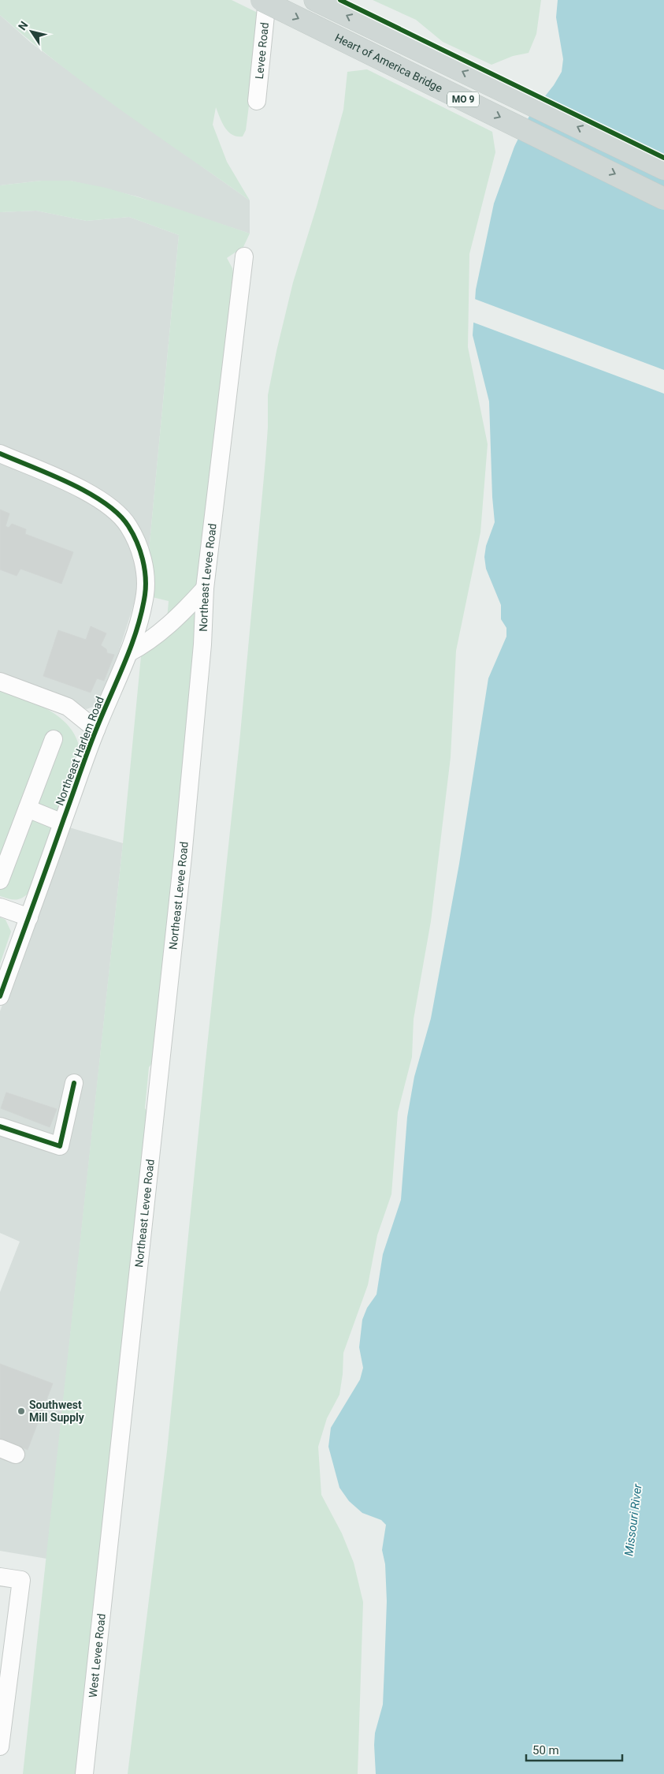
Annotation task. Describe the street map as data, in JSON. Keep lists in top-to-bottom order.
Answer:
{
  "streets": {
    "main road": ["Heart of America Bridge", "MO 9"],
    "street": [
      "Levee Road",
      "Northeast Levee Road",
      "Northeast Harlem Road",
      "West Levee Road"
    ]
  },
  "crossings": [
    ["Northeast Levee Road", "West Levee Road"]
  ],
  "water": ["Missouri River"],
  "places": ["Southwest Mill Supply"],
  "scale_bar": "50 m",
  "north": "top left"
}
